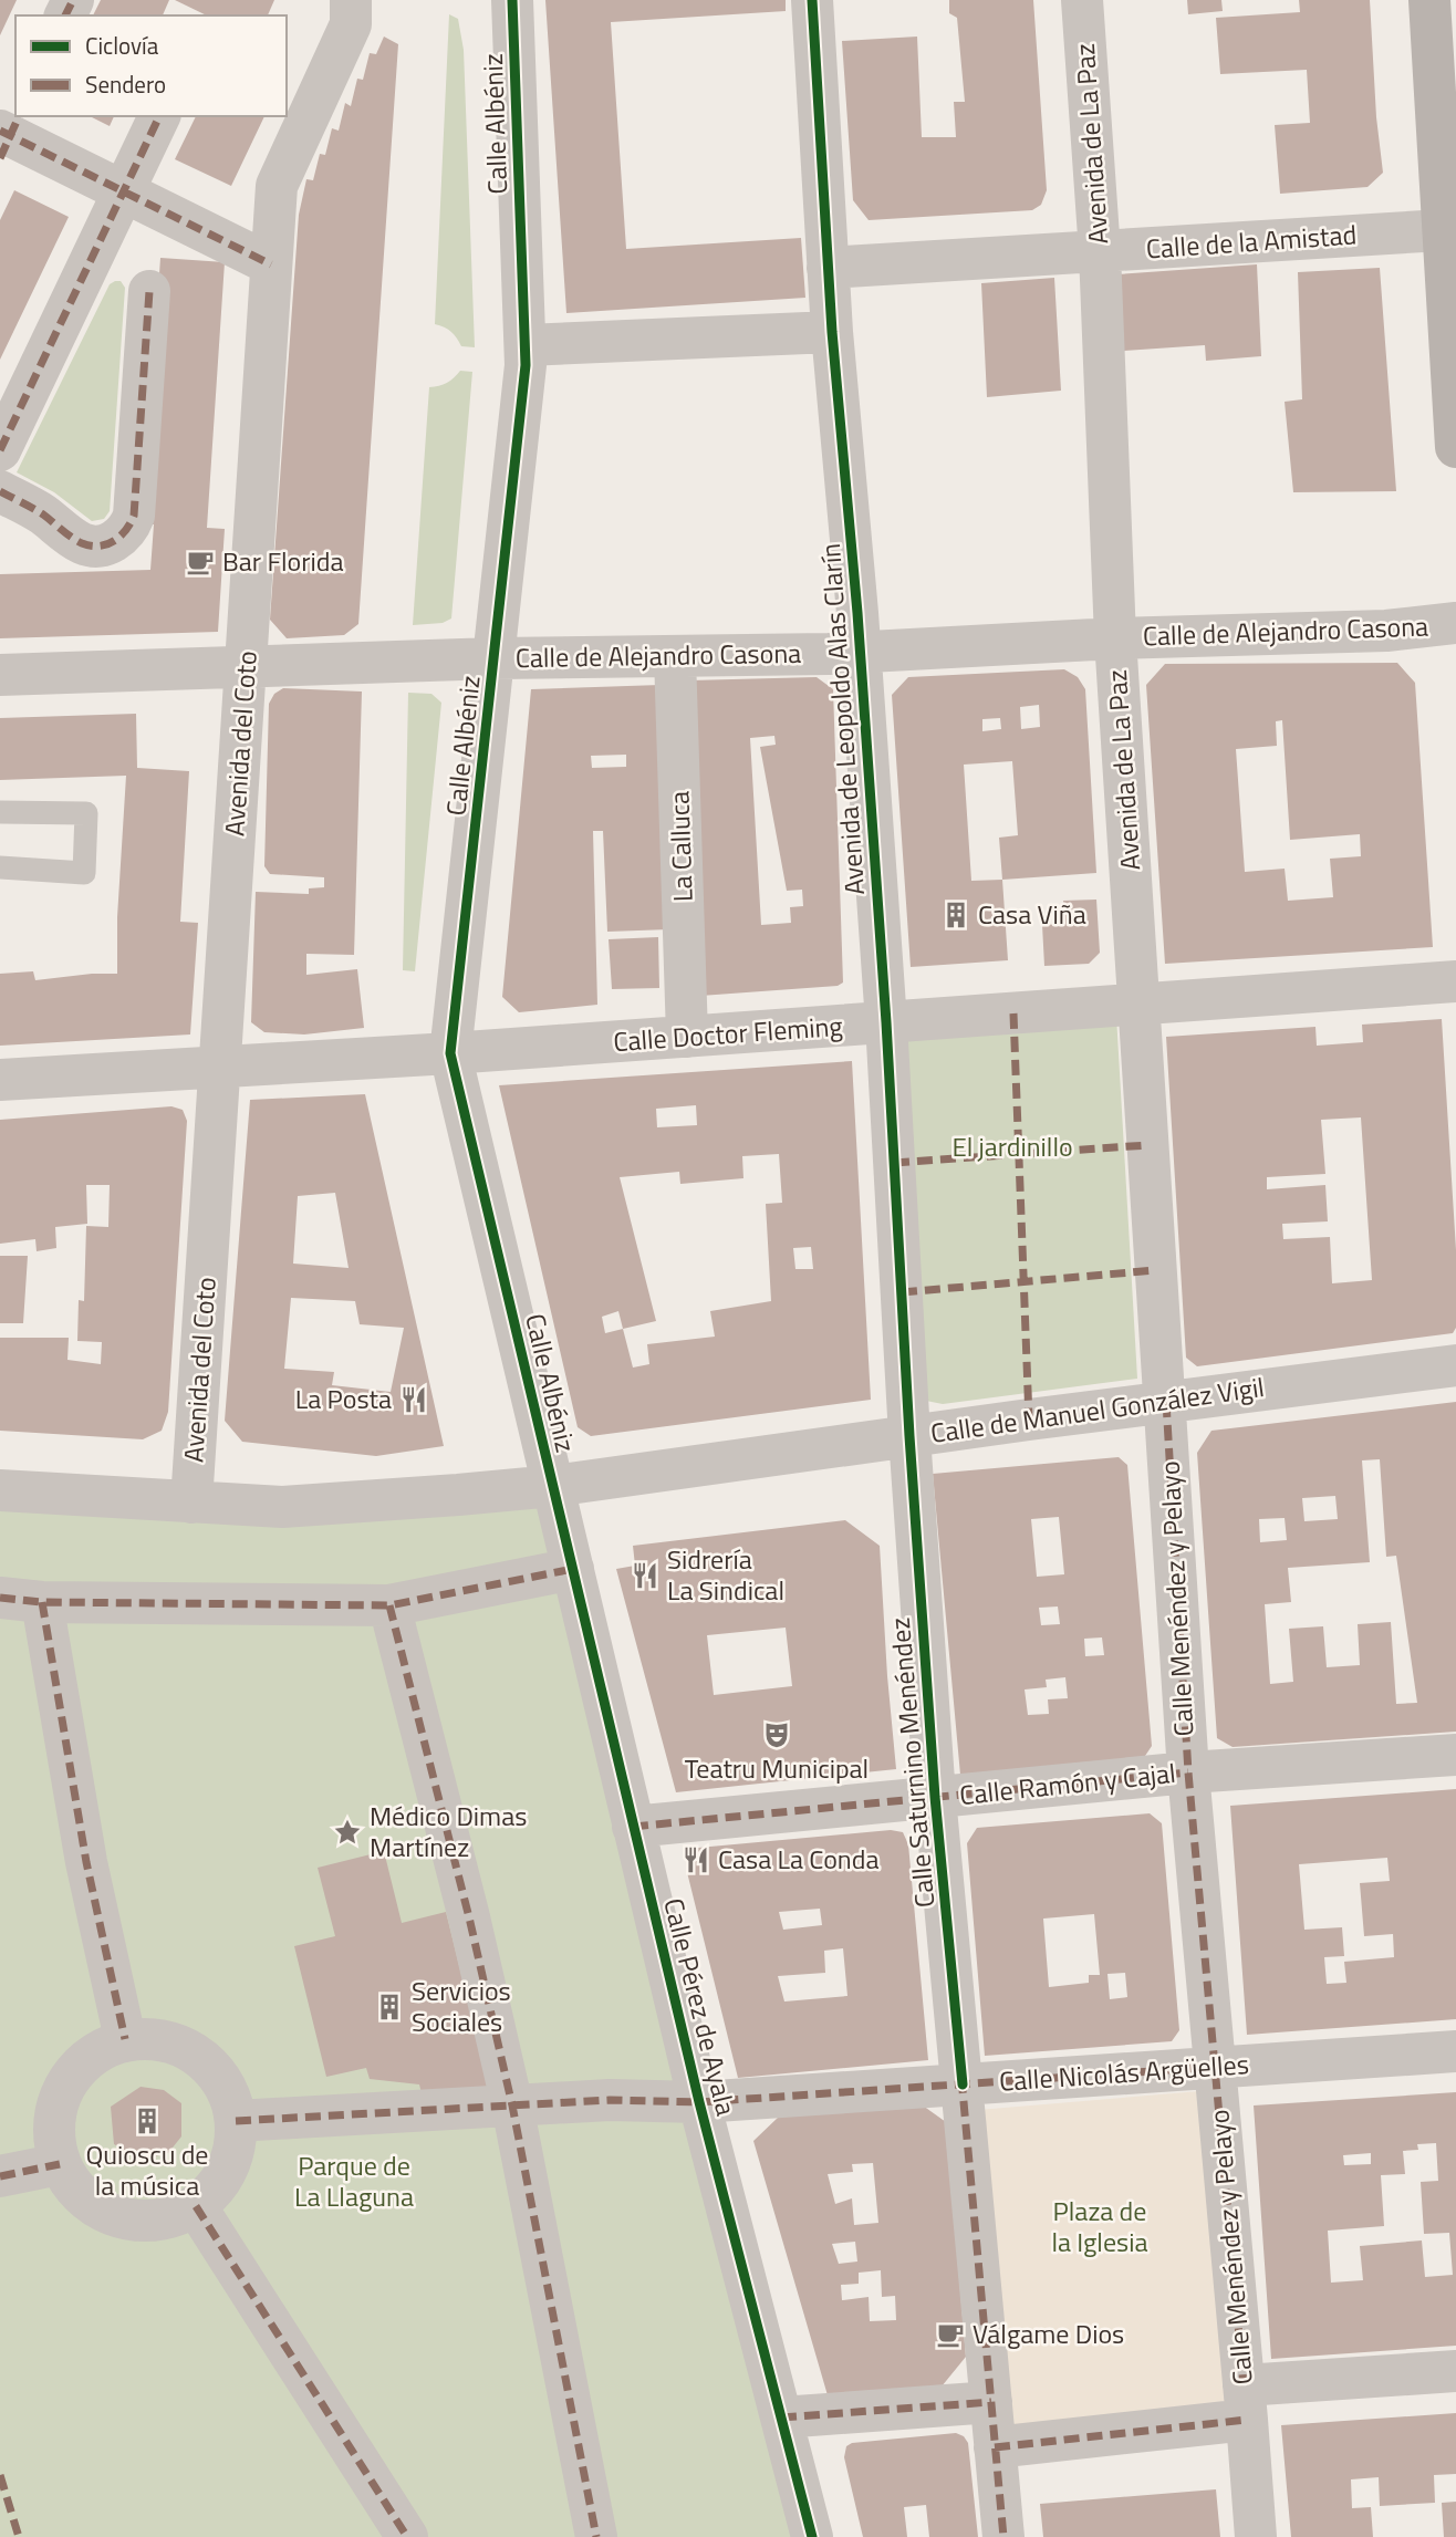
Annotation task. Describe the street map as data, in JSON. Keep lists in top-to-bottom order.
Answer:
{
  "streets": {
    "street": [
      "Calle Albéniz",
      "Avenida de La Paz",
      "Calle de la Amistad",
      "Calle de Alejandro Casona",
      "Avenida de Leopoldo Alas Clarín",
      "Avenida del Coto",
      "La Calluca",
      "Calle Doctor Fleming",
      "Calle de Manuel González Vigil",
      "Calle Menéndez y Pelayo",
      "Calle Saturnino Menéndez",
      "Calle Ramón y Cajal",
      "Calle Pérez de Ayala",
      "Calle Nicolás Argüelles"
    ]
  },
  "crossings": [
    ["Calle Albéniz", "Calle de Alejandro Casona"],
    ["Calle Albéniz", "Calle Doctor Fleming"],
    ["Calle Albéniz", "Calle de Manuel González Vigil"],
    ["Calle Albéniz", "Calle Pérez de Ayala"],
    ["Avenida de La Paz", "Calle de la Amistad"],
    ["Avenida de La Paz", "Calle de Alejandro Casona"],
    ["Avenida de La Paz", "Calle Doctor Fleming"],
    ["Avenida de La Paz", "Calle de Manuel González Vigil"],
    ["Avenida de La Paz", "Calle Menéndez y Pelayo"],
    ["Calle de la Amistad", "Avenida de Leopoldo Alas Clarín"],
    ["Calle de Alejandro Casona", "Avenida de Leopoldo Alas Clarín"],
    ["Calle de Alejandro Casona", "Avenida del Coto"],
    ["Calle de Alejandro Casona", "La Calluca"],
    ["Avenida de Leopoldo Alas Clarín", "Calle Doctor Fleming"],
    ["Avenida de Leopoldo Alas Clarín", "Calle de Manuel González Vigil"],
    ["Avenida de Leopoldo Alas Clarín", "Calle Saturnino Menéndez"],
    ["Avenida del Coto", "Calle Doctor Fleming"],
    ["Avenida del Coto", "Calle de Manuel González Vigil"],
    ["La Calluca", "Calle Doctor Fleming"],
    ["Calle de Manuel González Vigil", "Calle Menéndez y Pelayo"],
    ["Calle de Manuel González Vigil", "Calle Saturnino Menéndez"],
    ["Calle de Manuel González Vigil", "Calle Pérez de Ayala"],
    ["Calle Menéndez y Pelayo", "Calle Ramón y Cajal"],
    ["Calle Menéndez y Pelayo", "Calle Nicolás Argüelles"],
    ["Calle Saturnino Menéndez", "Calle Ramón y Cajal"],
    ["Calle Saturnino Menéndez", "Calle Nicolás Argüelles"],
    ["Calle Ramón y Cajal", "Calle Pérez de Ayala"],
    ["Calle Pérez de Ayala", "Calle Nicolás Argüelles"]
  ],
  "parks": ["El jardinillo", "Parque de La Llaguna", "Plaza de la Iglesia"],
  "places": {
    "cafe": ["Bar Florida", "Válgame Dios"],
    "building": ["Casa Viña", "Servicios Sociales", "Quioscu de la música"],
    "restaurant": ["La Posta", "Sidrería La Sindical", "Casa La Conda"],
    "theatre": ["Teatru Municipal"],
    "place": ["Médico Dimas Martínez"]
  },
  "legend": ["Ciclovía", "Sendero"]
}
